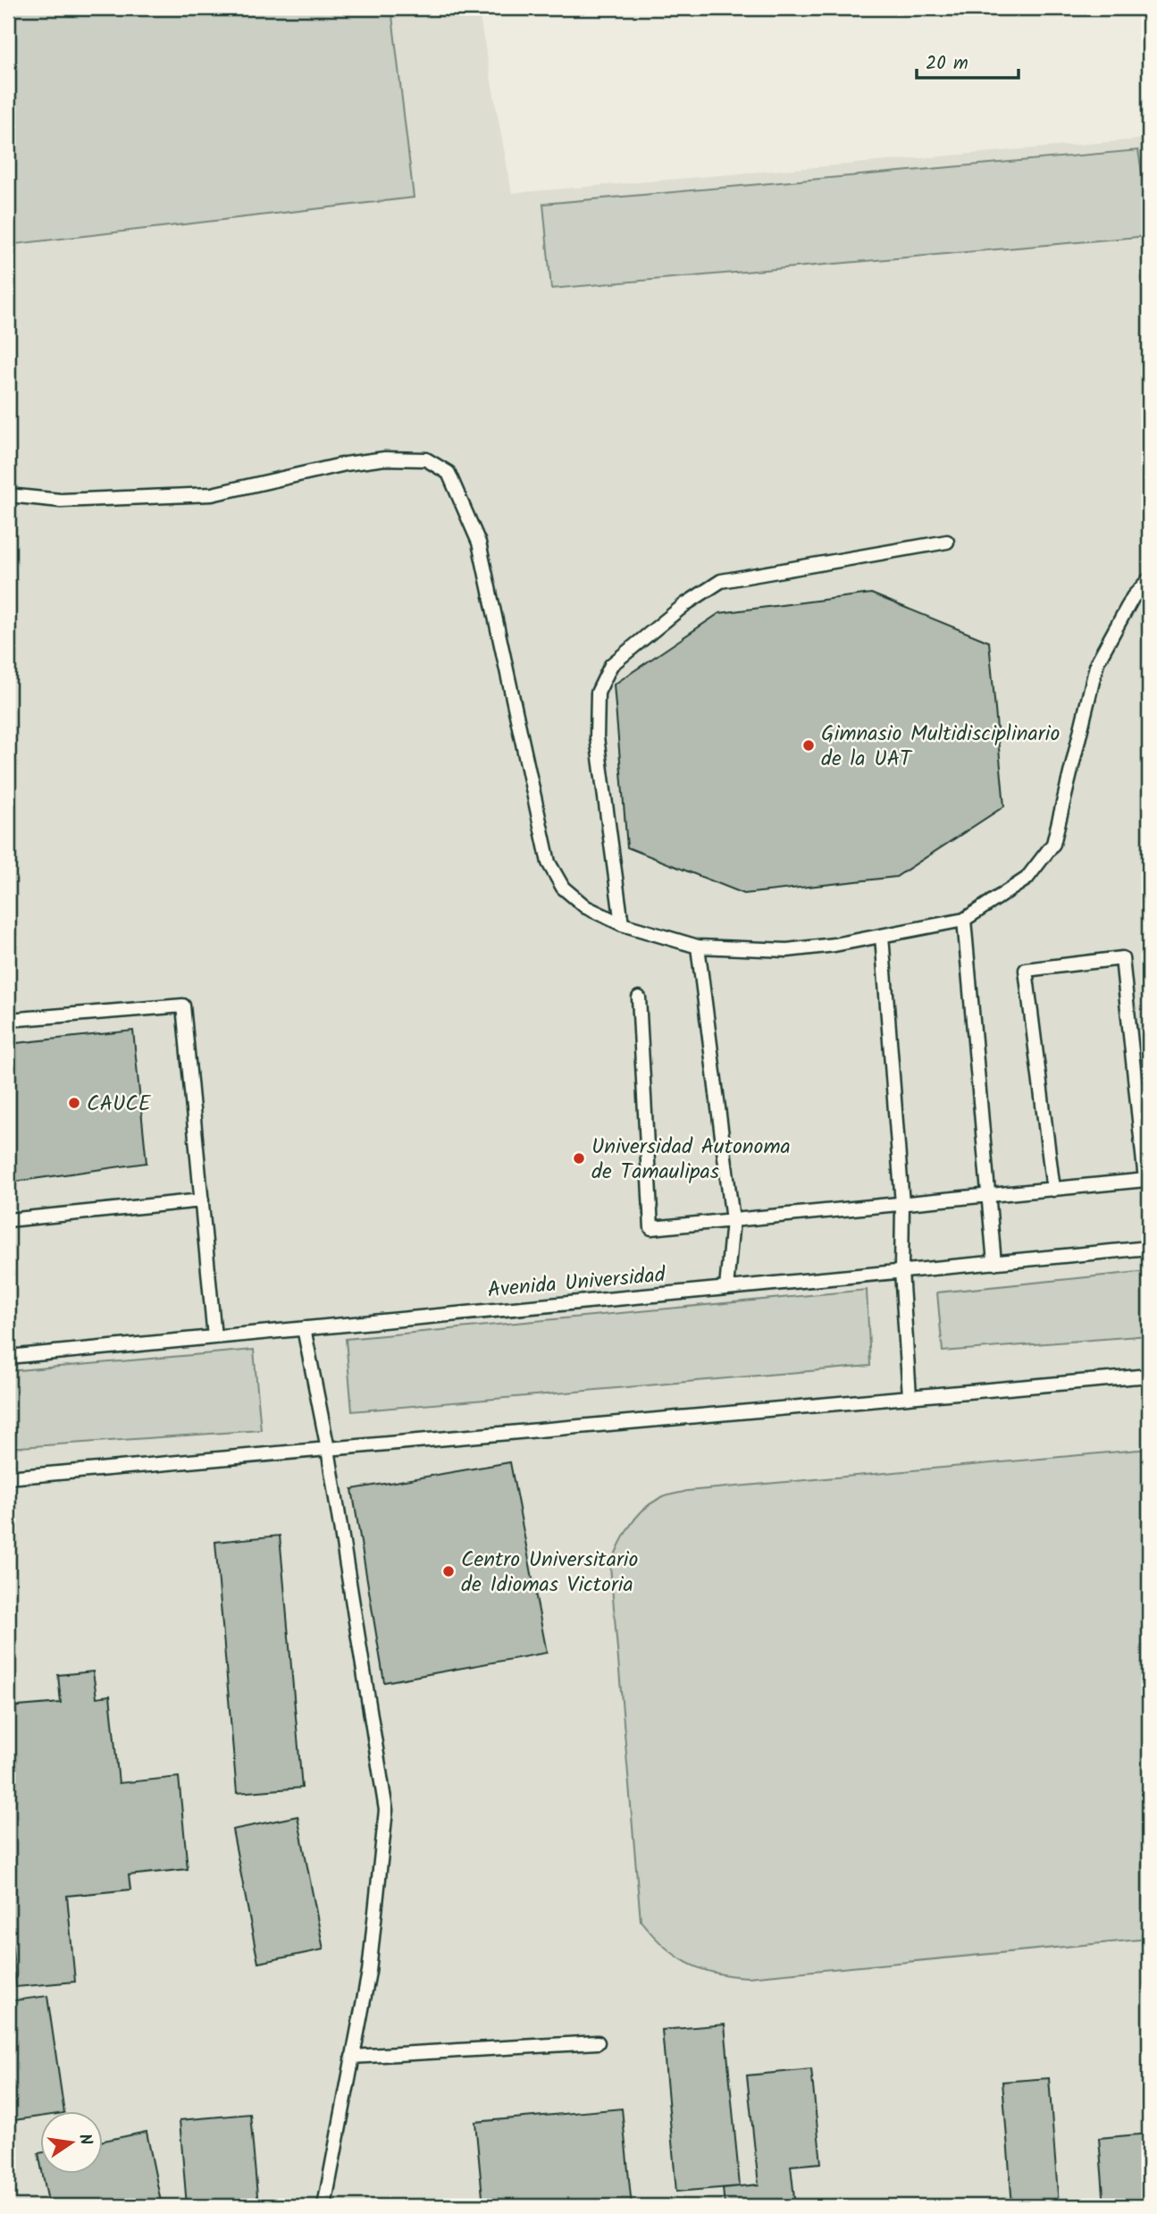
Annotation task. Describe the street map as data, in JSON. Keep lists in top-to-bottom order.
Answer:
{
  "streets": {
    "lane": ["Avenida Universidad"]
  },
  "places": [
    "Gimnasio Multidisciplinario de la UAT",
    "CAUCE",
    "Universidad Autonoma de Tamaulipas",
    "Centro Universitario de Idiomas Victoria"
  ],
  "scale_bar": "20 m",
  "north": "right"
}
